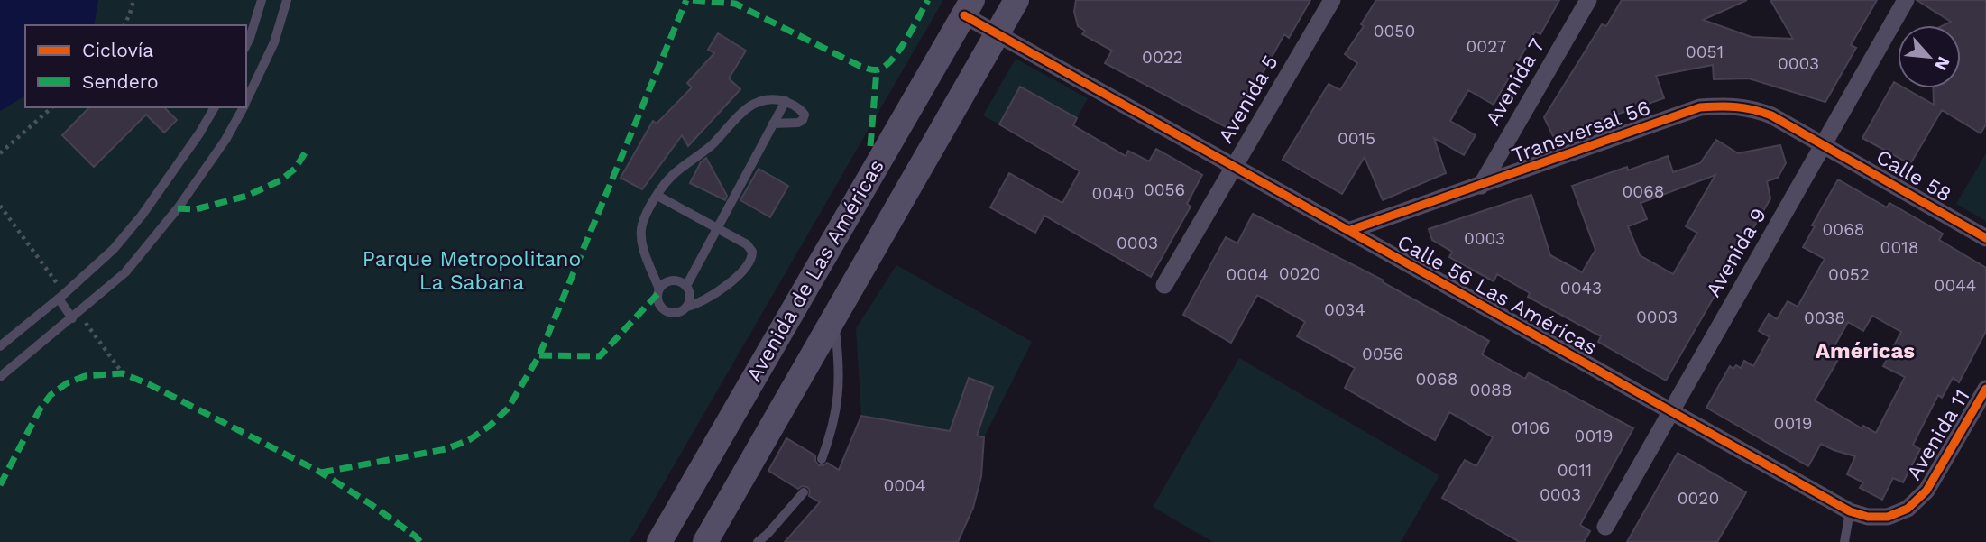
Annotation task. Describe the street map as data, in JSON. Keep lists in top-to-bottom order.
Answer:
{
  "streets": {
    "main road": ["Avenida de Las Américas"],
    "street": [
      "Avenida 7",
      "Avenida 5",
      "Transversal 56",
      "Calle 58",
      "Avenida 9",
      "Calle 56 Las Américas",
      "Avenida 11"
    ]
  },
  "crossings": [
    ["Avenida 7", "Transversal 56"],
    ["Avenida 5", "Calle 56 Las Américas"],
    ["Transversal 56", "Calle 58"],
    ["Transversal 56", "Avenida 9"],
    ["Transversal 56", "Calle 56 Las Américas"],
    ["Calle 58", "Avenida 9"],
    ["Avenida 9", "Calle 56 Las Américas"],
    ["Avenida de Las Américas", "Calle 56 Las Américas"],
    ["Calle 56 Las Américas", "Avenida 11"]
  ],
  "districts": ["Américas"],
  "parks": ["Parque Metropolitano La Sabana"],
  "house_numbers": [
    "0050",
    "0027",
    "0051",
    "0022",
    "0003",
    "0015",
    "0056",
    "0068",
    "0040",
    "0068",
    "0003",
    "0003",
    "0018",
    "0020",
    "0004",
    "0052",
    "0044",
    "0043",
    "0034",
    "0003",
    "0038",
    "0056",
    "0068",
    "0088",
    "0019",
    "0106",
    "0019",
    "0011",
    "0004",
    "0003",
    "0020"
  ],
  "legend": ["Ciclovía", "Sendero"],
  "north": "bottom right"
}
